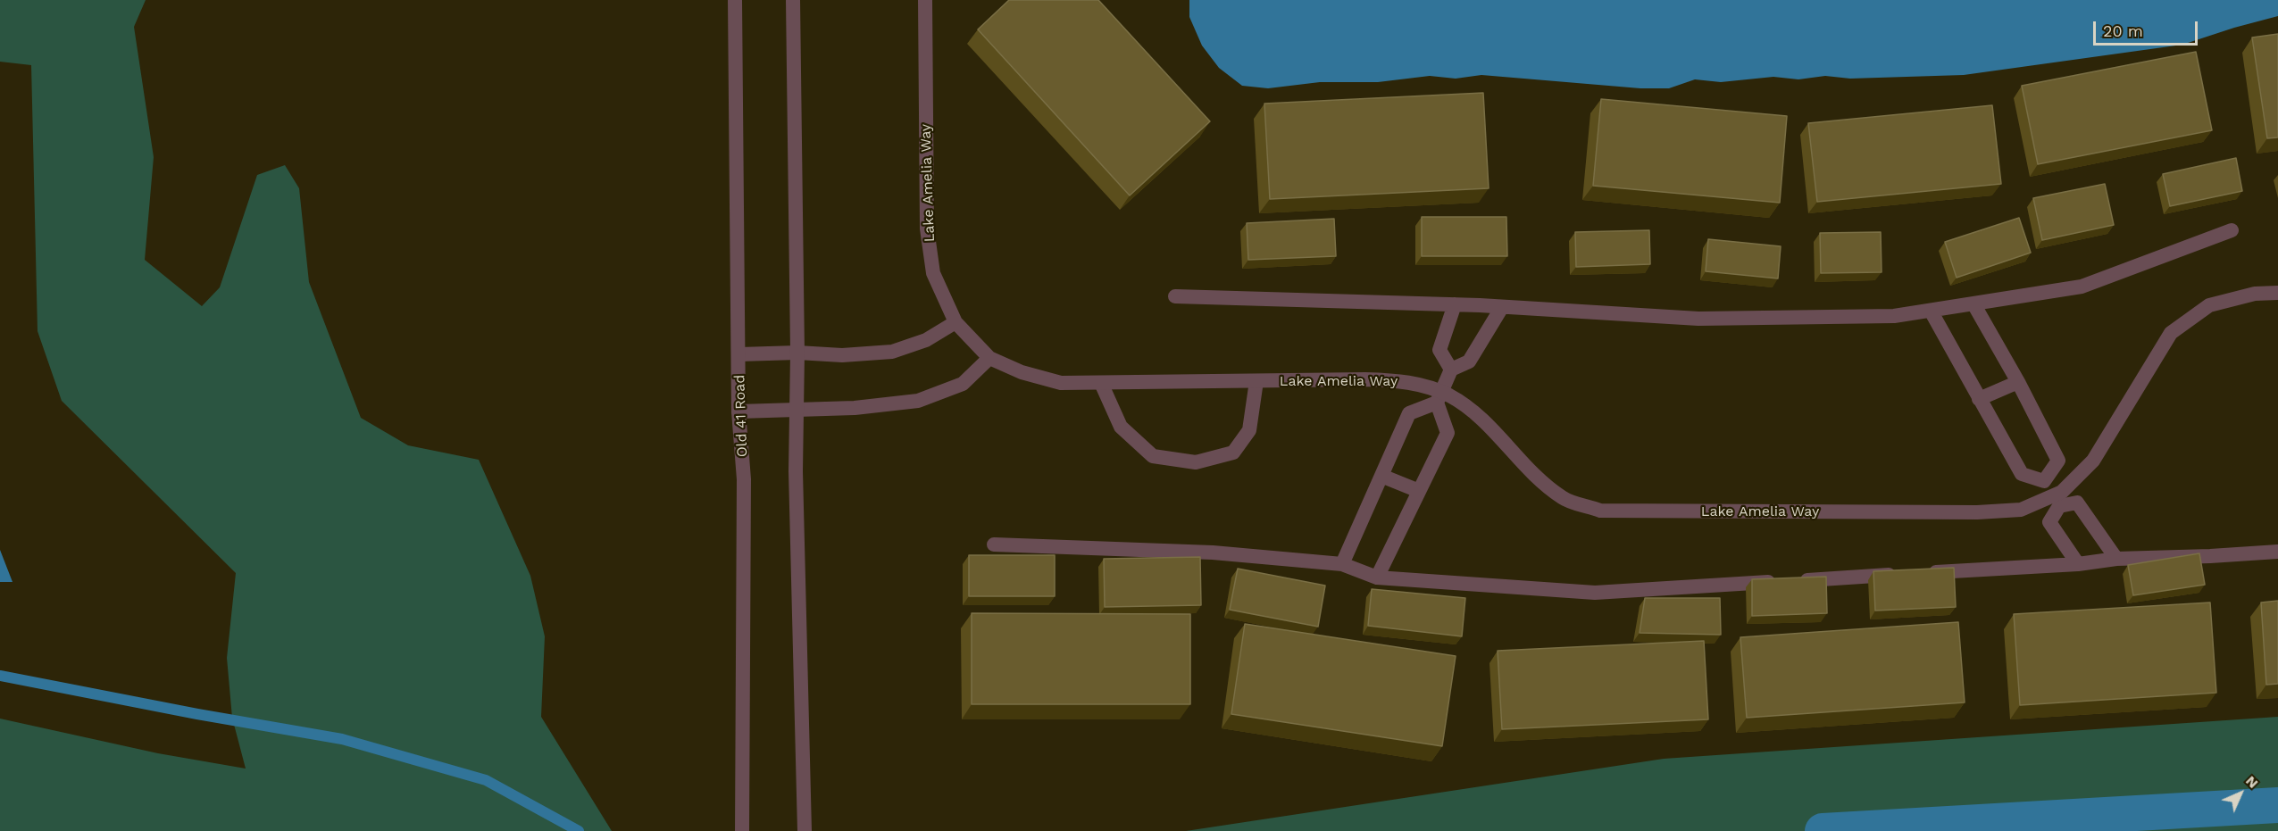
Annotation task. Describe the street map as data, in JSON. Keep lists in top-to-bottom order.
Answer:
{
  "streets": {
    "street": ["Lake Amelia Way", "Old 41 Road"]
  },
  "scale_bar": "20 m",
  "north": "top right"
}
